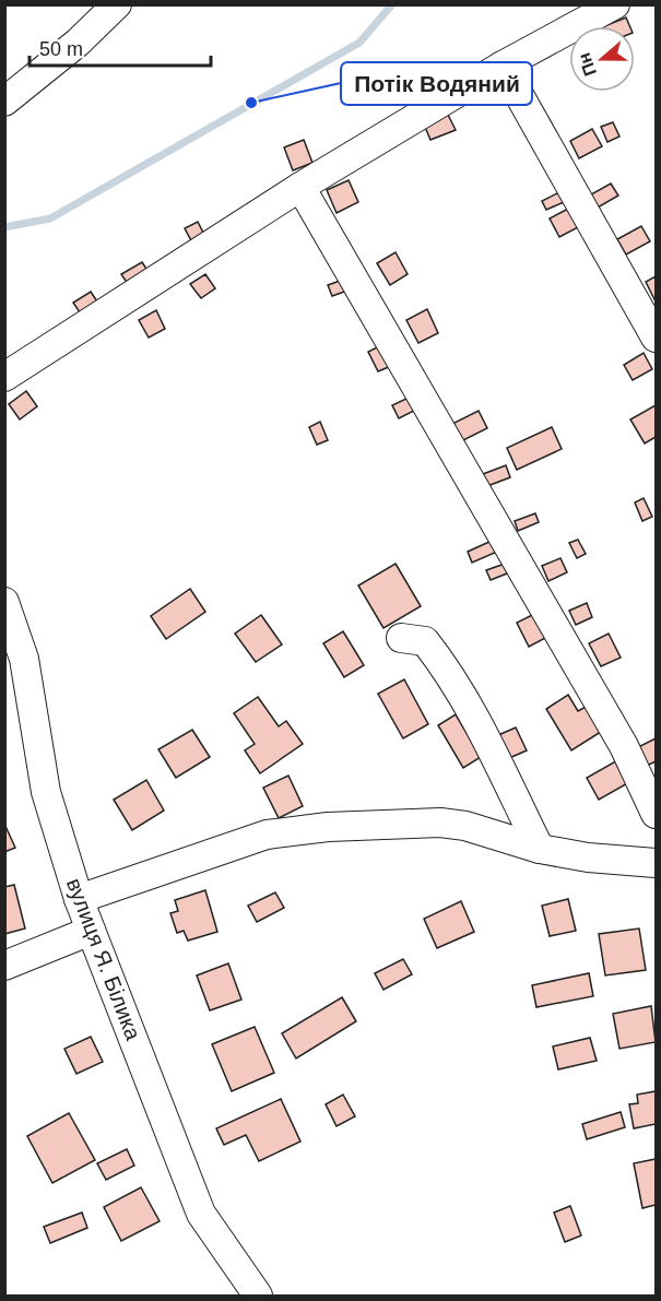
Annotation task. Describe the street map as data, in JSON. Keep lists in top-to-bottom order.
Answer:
{
  "streets": {
    "street": ["вулиця Я. Білика"]
  },
  "places": ["Потік Водяний"],
  "scale_bar": "50 m",
  "north": "left"
}
